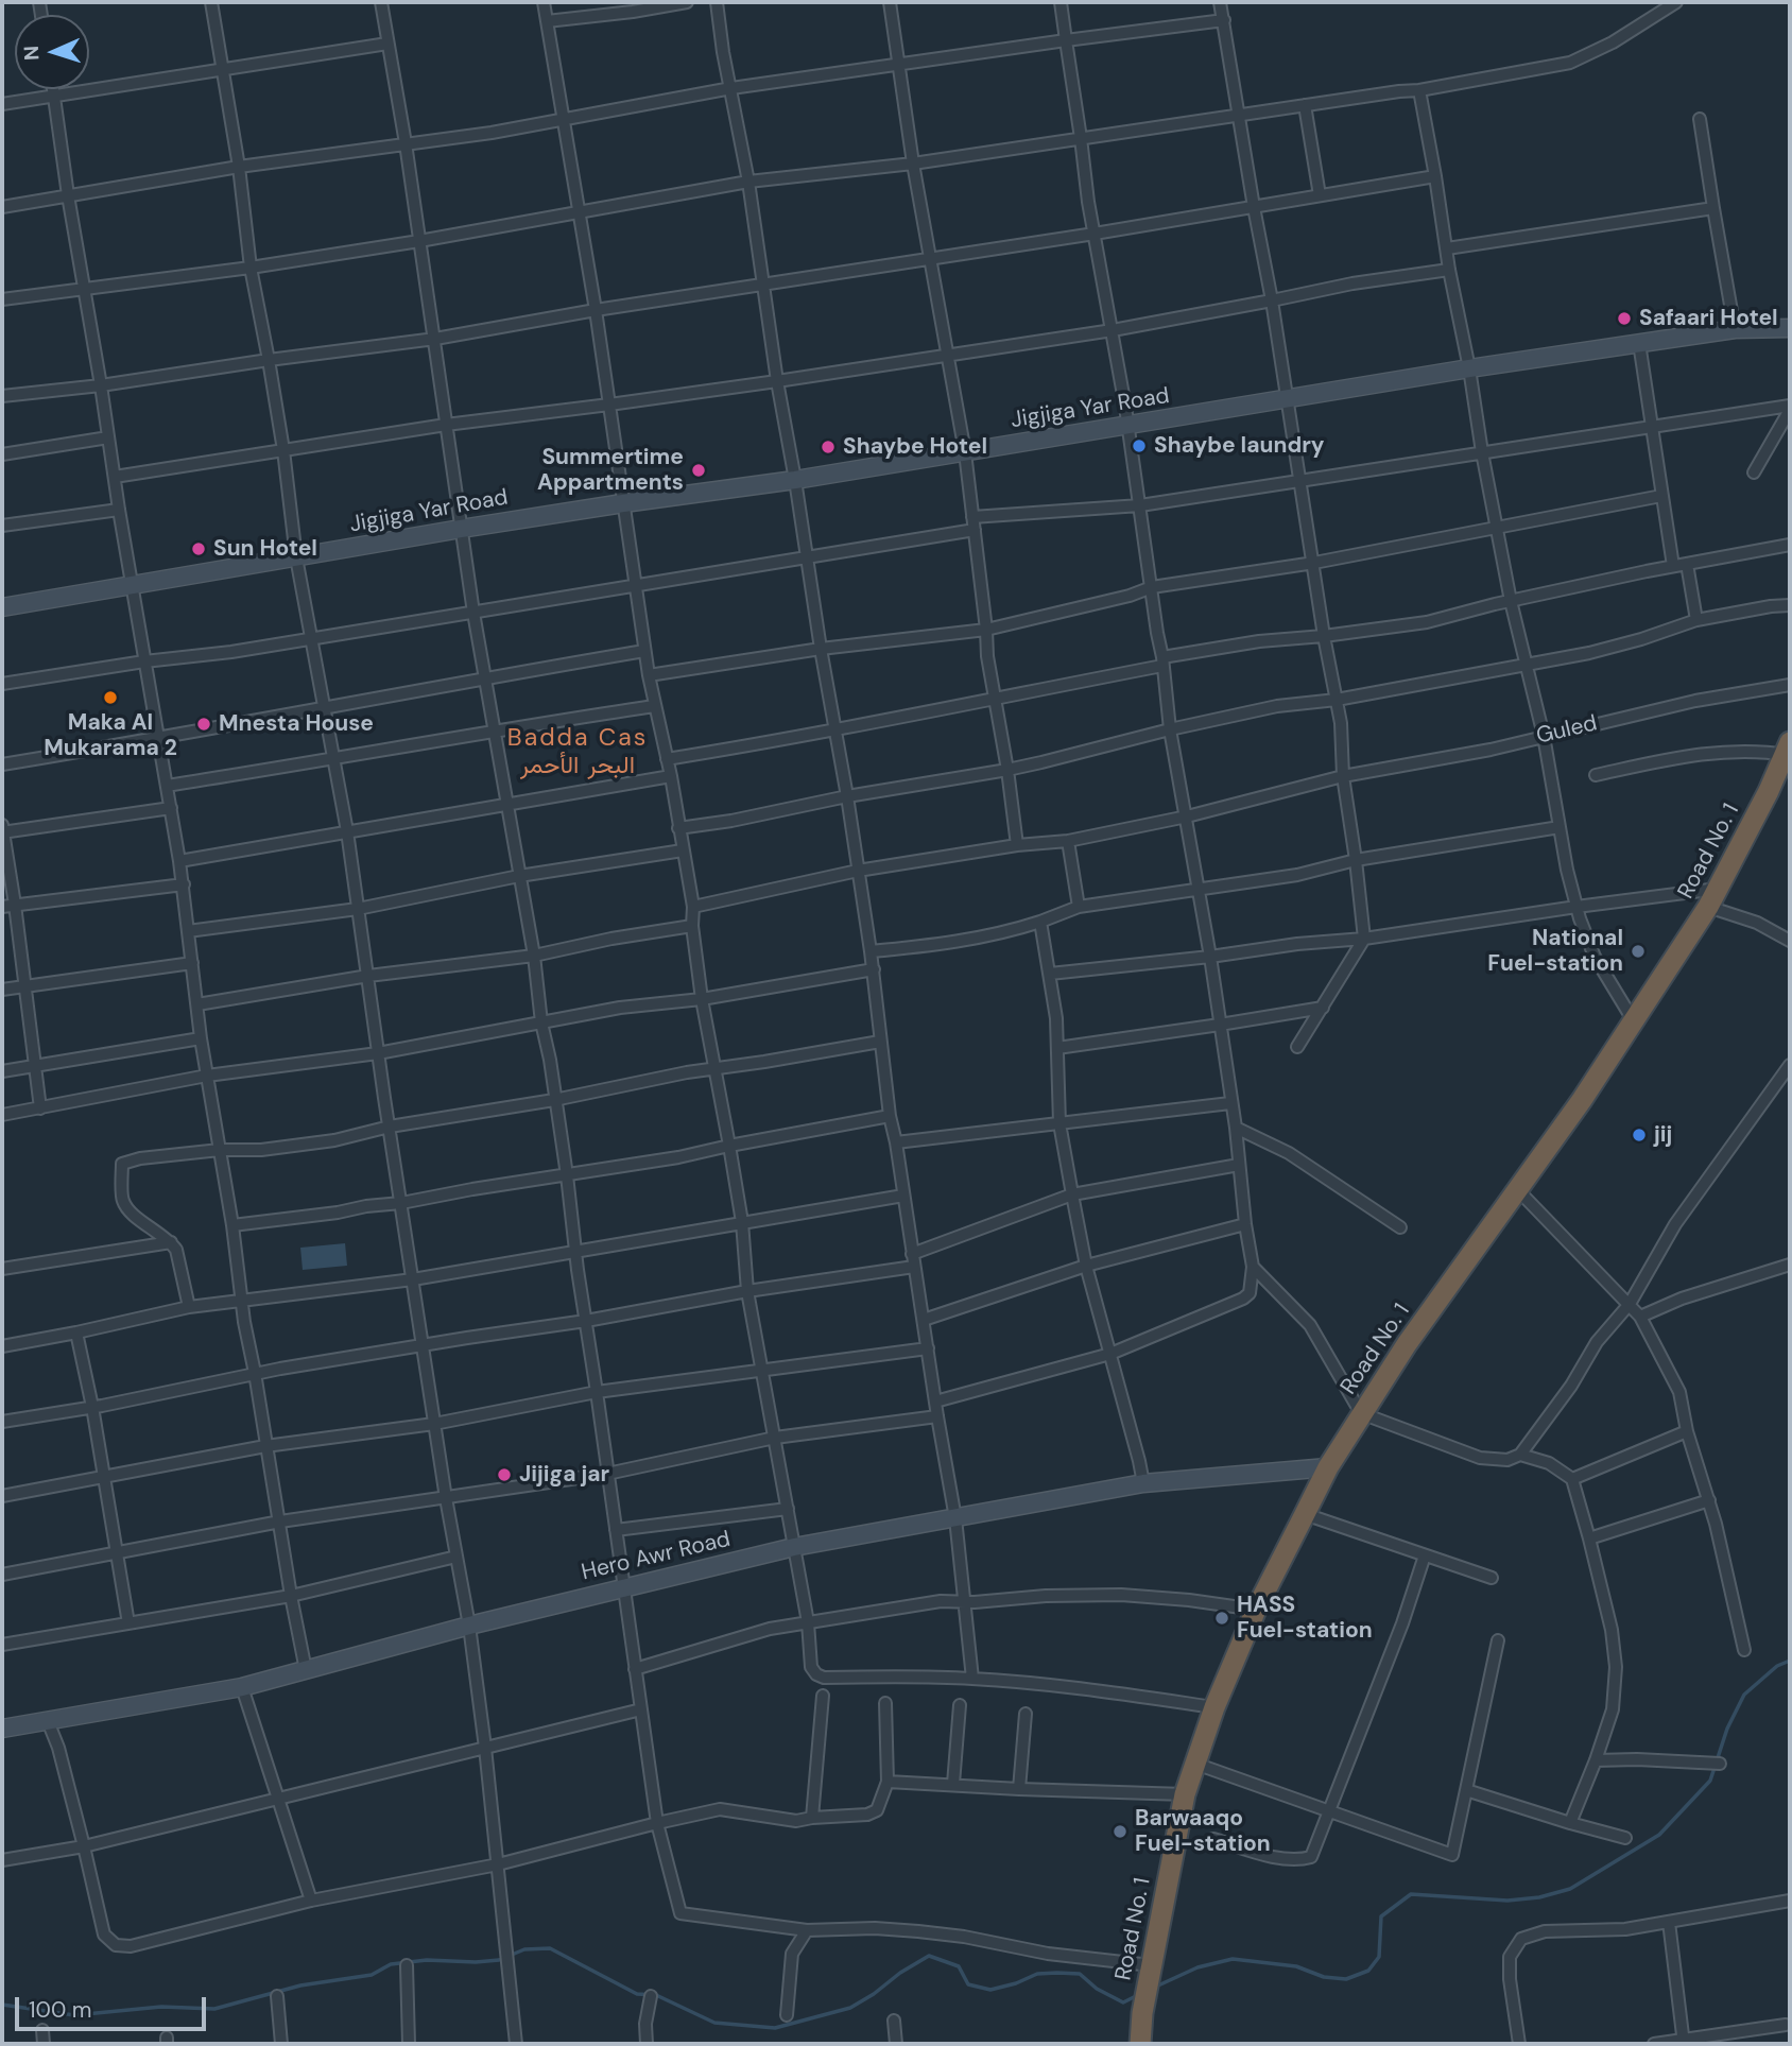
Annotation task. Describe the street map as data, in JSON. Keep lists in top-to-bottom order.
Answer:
{
  "streets": {
    "highway": ["Road No. 1"],
    "street": ["Jigjiga Yar Road", "Guled", "Hero Awr Road"]
  },
  "crossings": [
    ["Road No. 1", "Hero Awr Road"]
  ],
  "districts": ["Badda Cas البحر الأحمر"],
  "places": [
    "Safaari Hotel",
    "Shaybe laundry",
    "Shaybe Hotel",
    "Summertime Appartments",
    "Sun Hotel",
    "Maka Al Mukarama 2",
    "Mnesta House",
    "National Fuel-station",
    "jij",
    "Jijiga jar",
    "HASS Fuel-station",
    "Barwaaqo Fuel-station"
  ],
  "scale_bar": "100 m",
  "north": "left"
}
